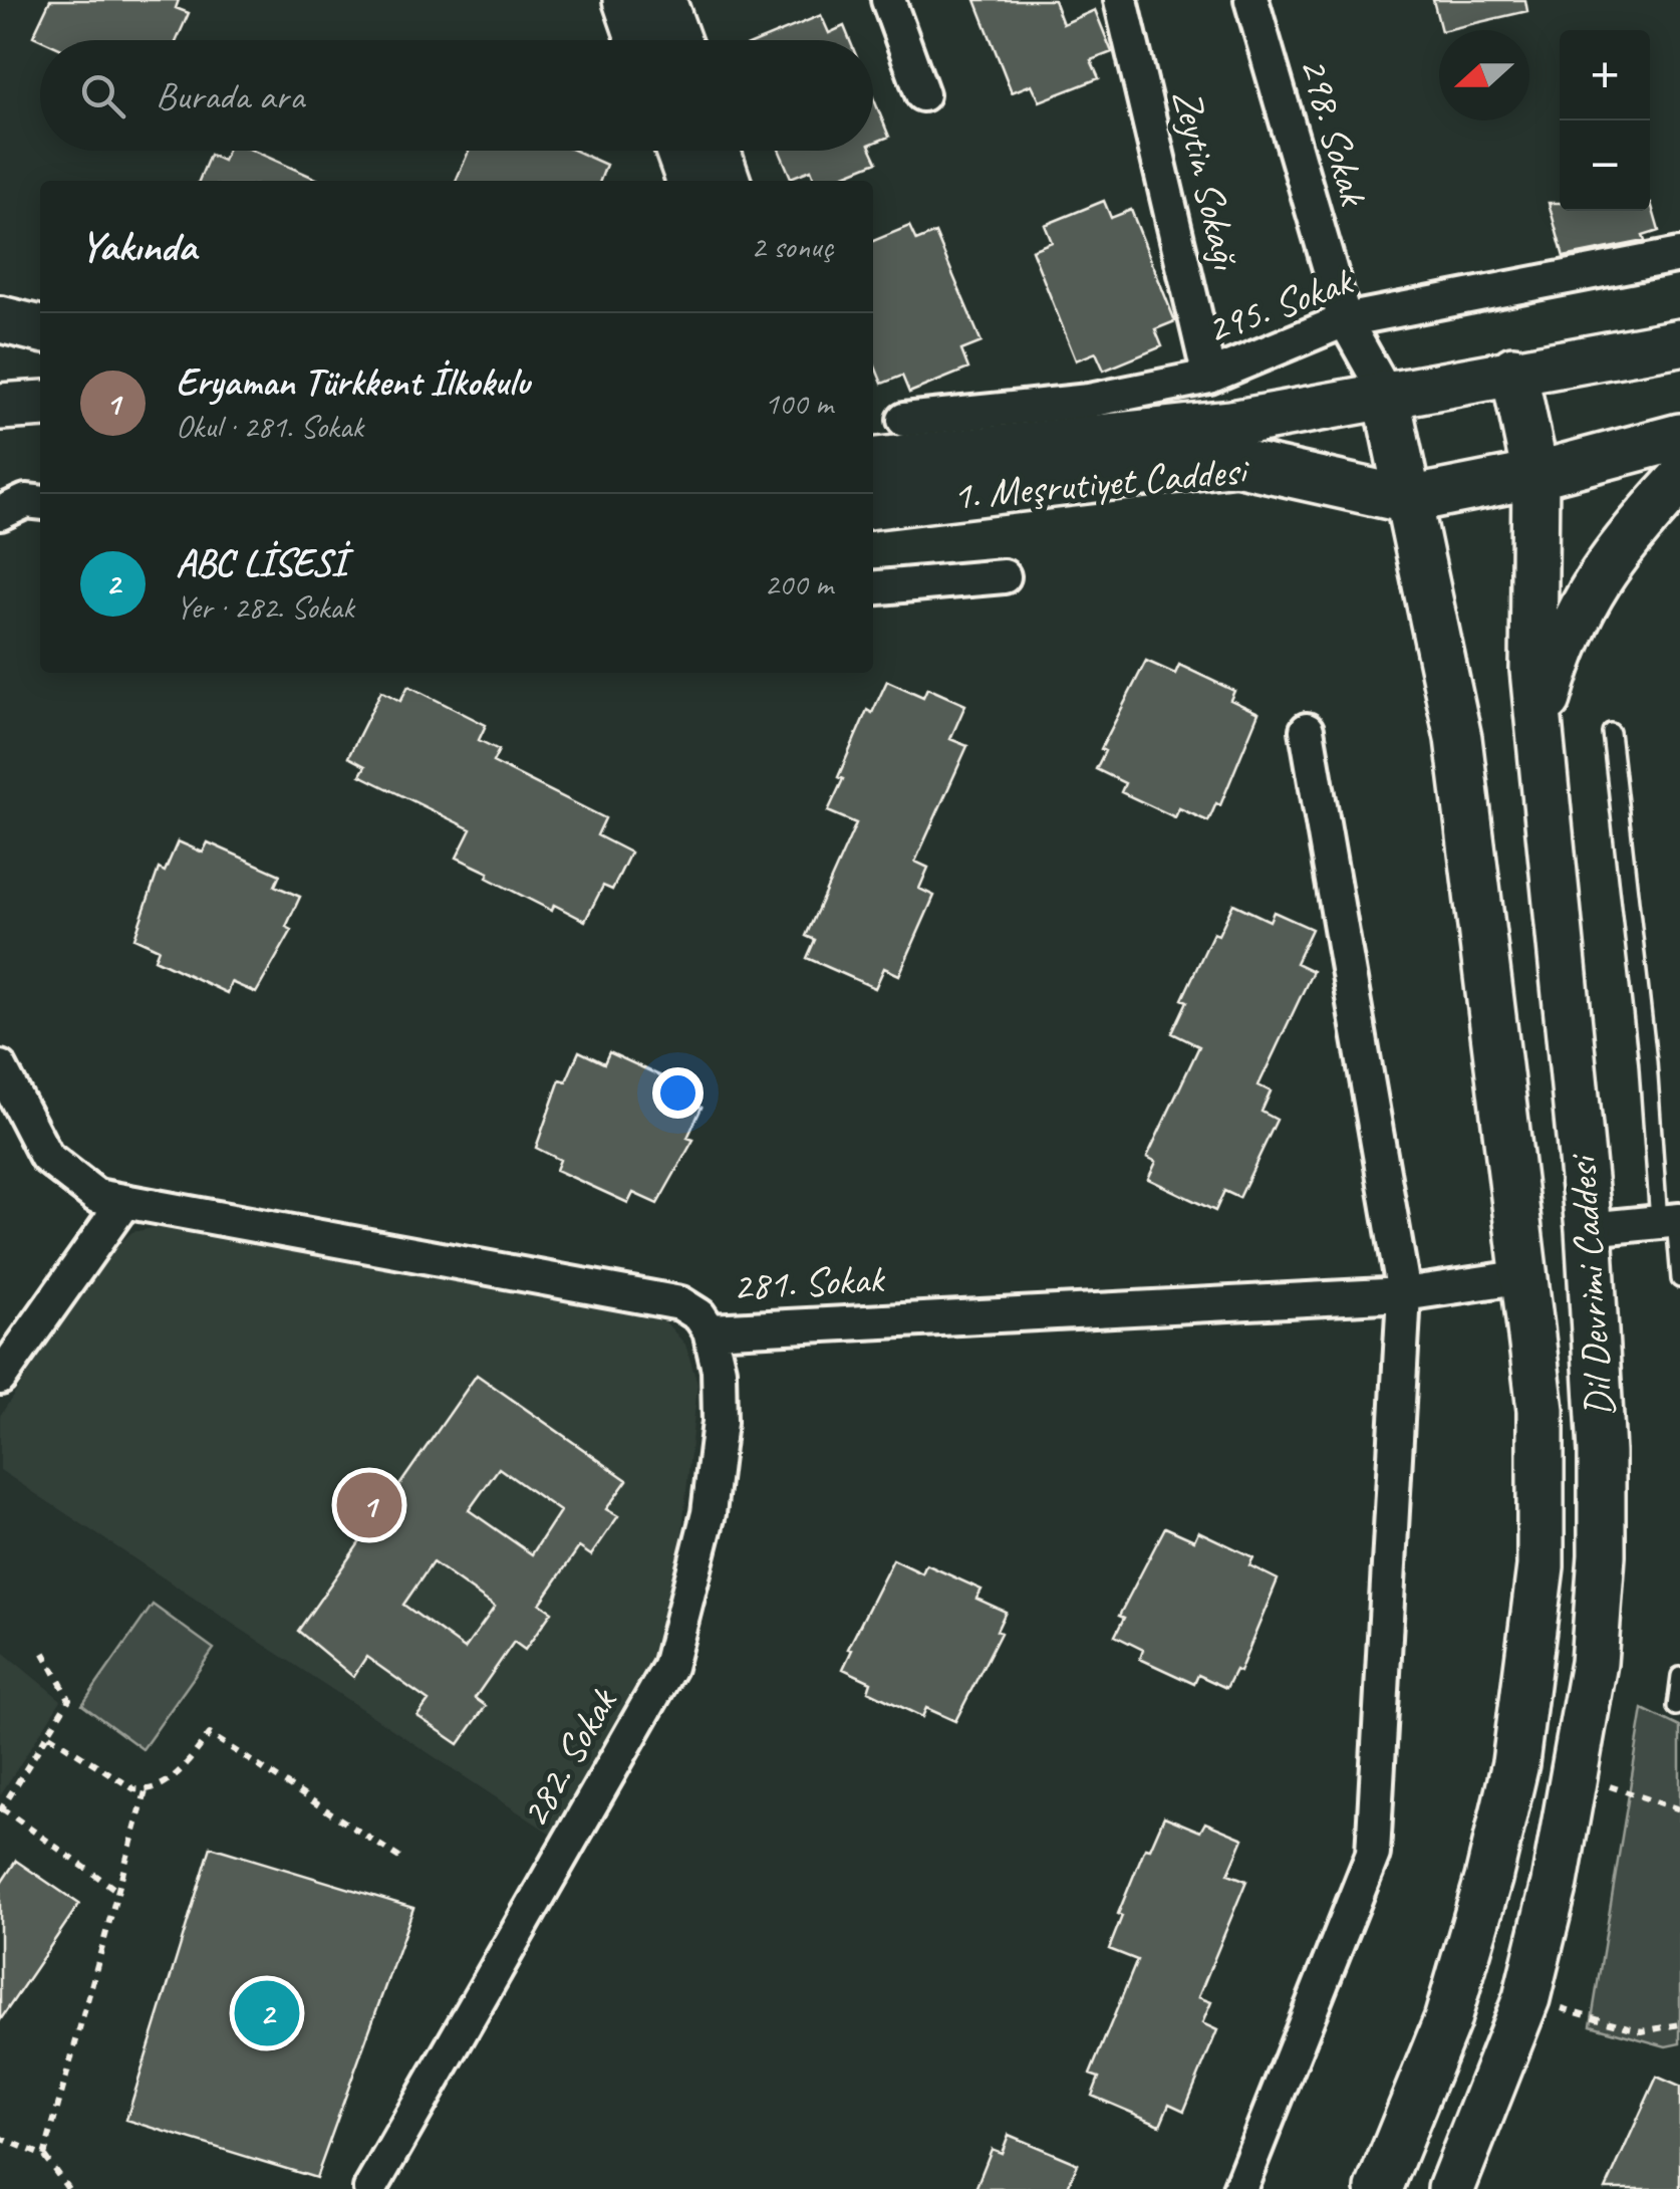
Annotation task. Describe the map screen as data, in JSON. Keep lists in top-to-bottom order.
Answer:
{
  "streets": {
    "main road": ["1. Meşrutiyet Caddesi", "Dil Devrimi Caddesi"],
    "street": [
      "298. Sokak",
      "Zeytin Sokağı",
      "295. Sokak",
      "281. Sokak",
      "282. Sokak"
    ]
  },
  "crossings": [
    ["298. Sokak", "295. Sokak"],
    ["298. Sokak", "1. Meşrutiyet Caddesi"],
    ["298. Sokak", "Dil Devrimi Caddesi"],
    ["Zeytin Sokağı", "295. Sokak"],
    ["1. Meşrutiyet Caddesi", "Dil Devrimi Caddesi"],
    ["281. Sokak", "Dil Devrimi Caddesi"],
    ["281. Sokak", "282. Sokak"]
  ],
  "north": "left",
  "page": {
    "map_buttons": ["+", "−"],
    "search": "Burada ara",
    "heading": ["Yakında", "2 sonuç"],
    "list": [
      {
        "mark": "1",
        "name": "Eryaman Türkkent İlkokulu",
        "note": "Okul · 281. Sokak",
        "value": "100 m"
      },
      {
        "mark": "2",
        "name": "ABC LİSESİ",
        "note": "Yer · 282. Sokak",
        "value": "200 m"
      }
    ],
    "pins": ["1", "2"]
  }
}
